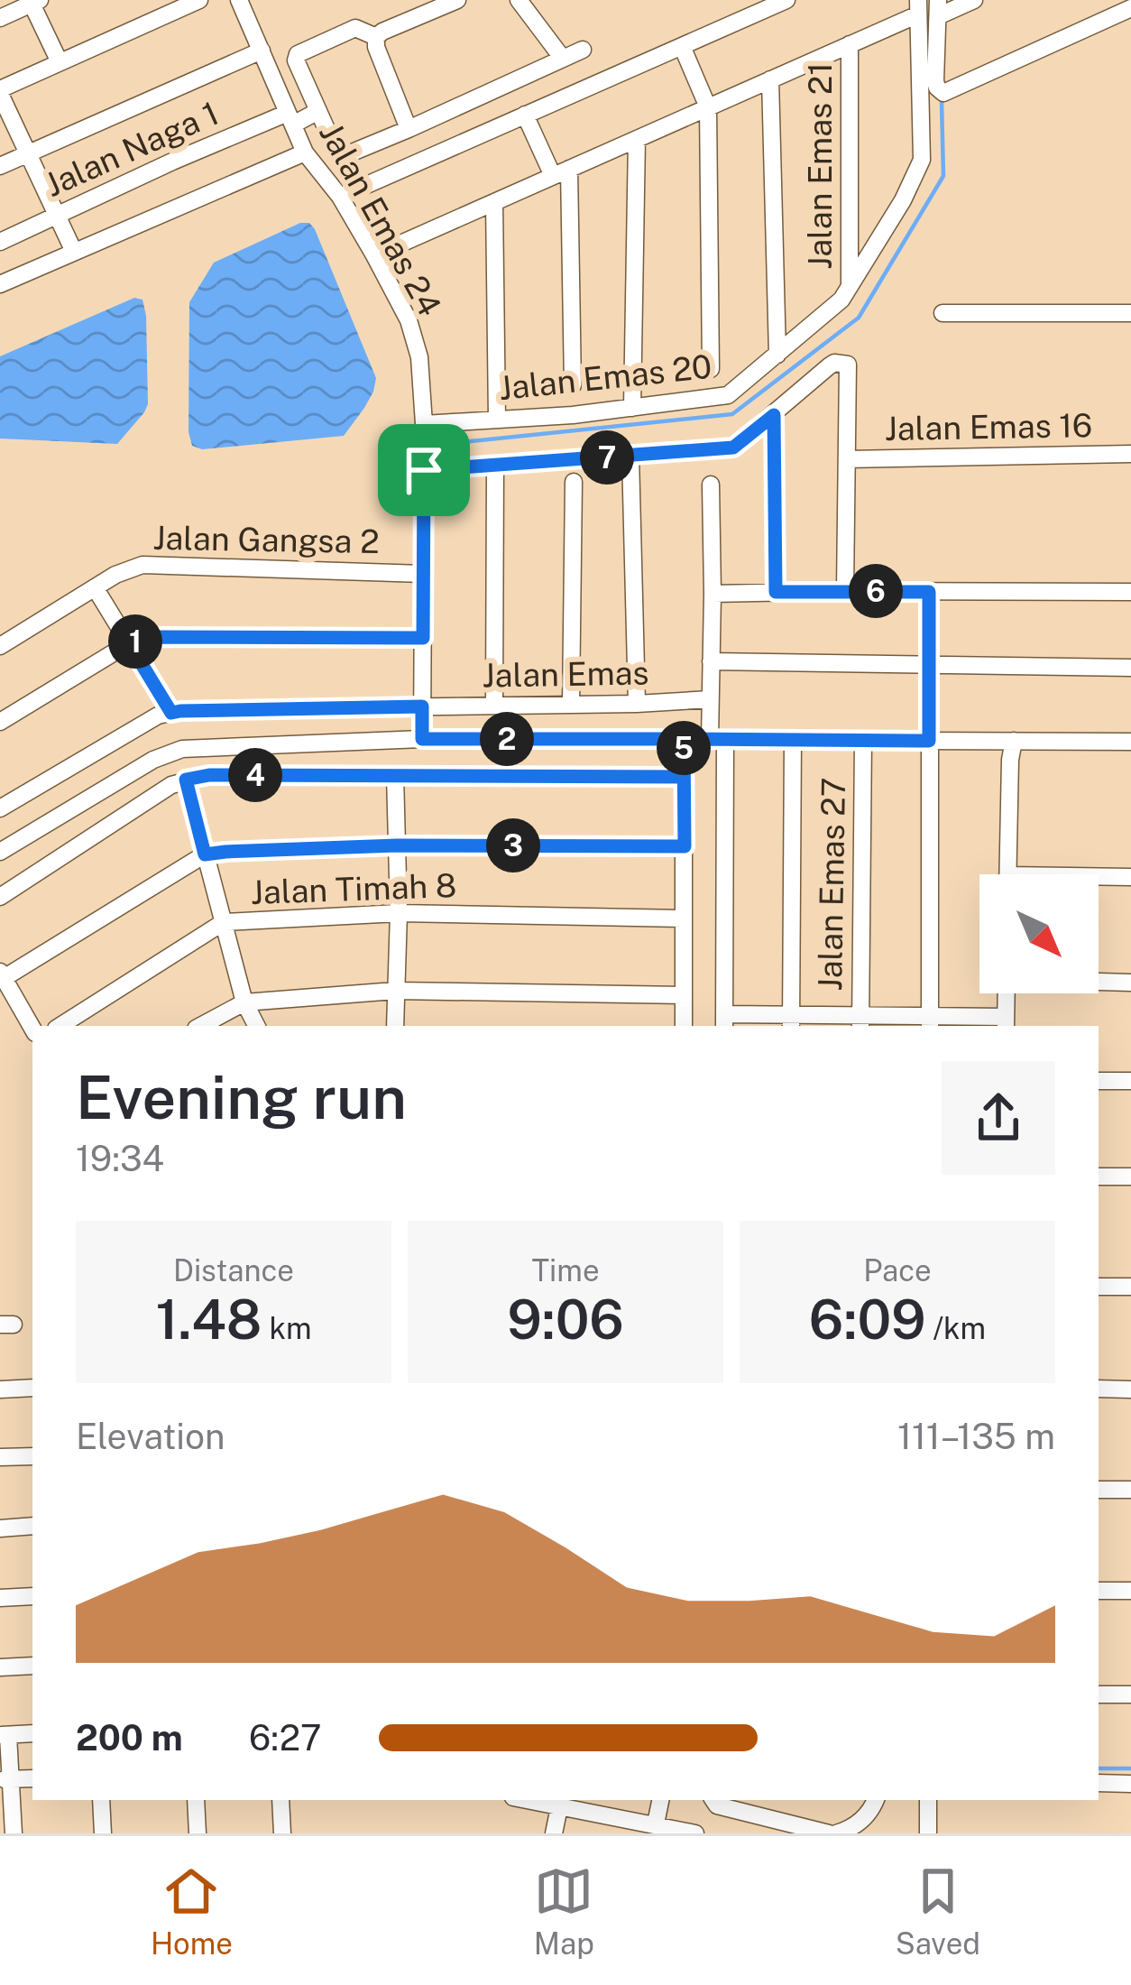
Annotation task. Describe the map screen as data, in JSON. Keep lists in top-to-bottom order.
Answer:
{
  "streets": {
    "street": [
      "Jalan Naga 1",
      "Jalan Emas 21",
      "Jalan Emas 24",
      "Jalan Emas 20",
      "Jalan Emas 16",
      "Jalan Gangsa 2",
      "Jalan Emas",
      "Jalan Emas 27",
      "Jalan Timah 8"
    ]
  },
  "crossings": [
    ["Jalan Naga 1", "Jalan Emas 24"],
    ["Jalan Emas 21", "Jalan Emas 20"],
    ["Jalan Emas 24", "Jalan Emas 20"],
    ["Jalan Emas 24", "Jalan Gangsa 2"],
    ["Jalan Emas 24", "Jalan Emas"]
  ],
  "north": "bottom right",
  "page": {
    "pins": [
      "7",
      "6",
      "1",
      "2",
      "5",
      "4",
      "3"
    ],
    "heading": ["Evening run", "19:34"],
    "stats": [
      ["Distance", "1.48 km"],
      ["Time", "9:06"],
      ["Pace", "6:09 /km"]
    ],
    "chart": ["Elevation", "111–135 m"],
    "list": [
      {
        "name": "200 m",
        "note": "6:27"
      }
    ],
    "tabs": ["Home", "Map", "Saved"]
  }
}
